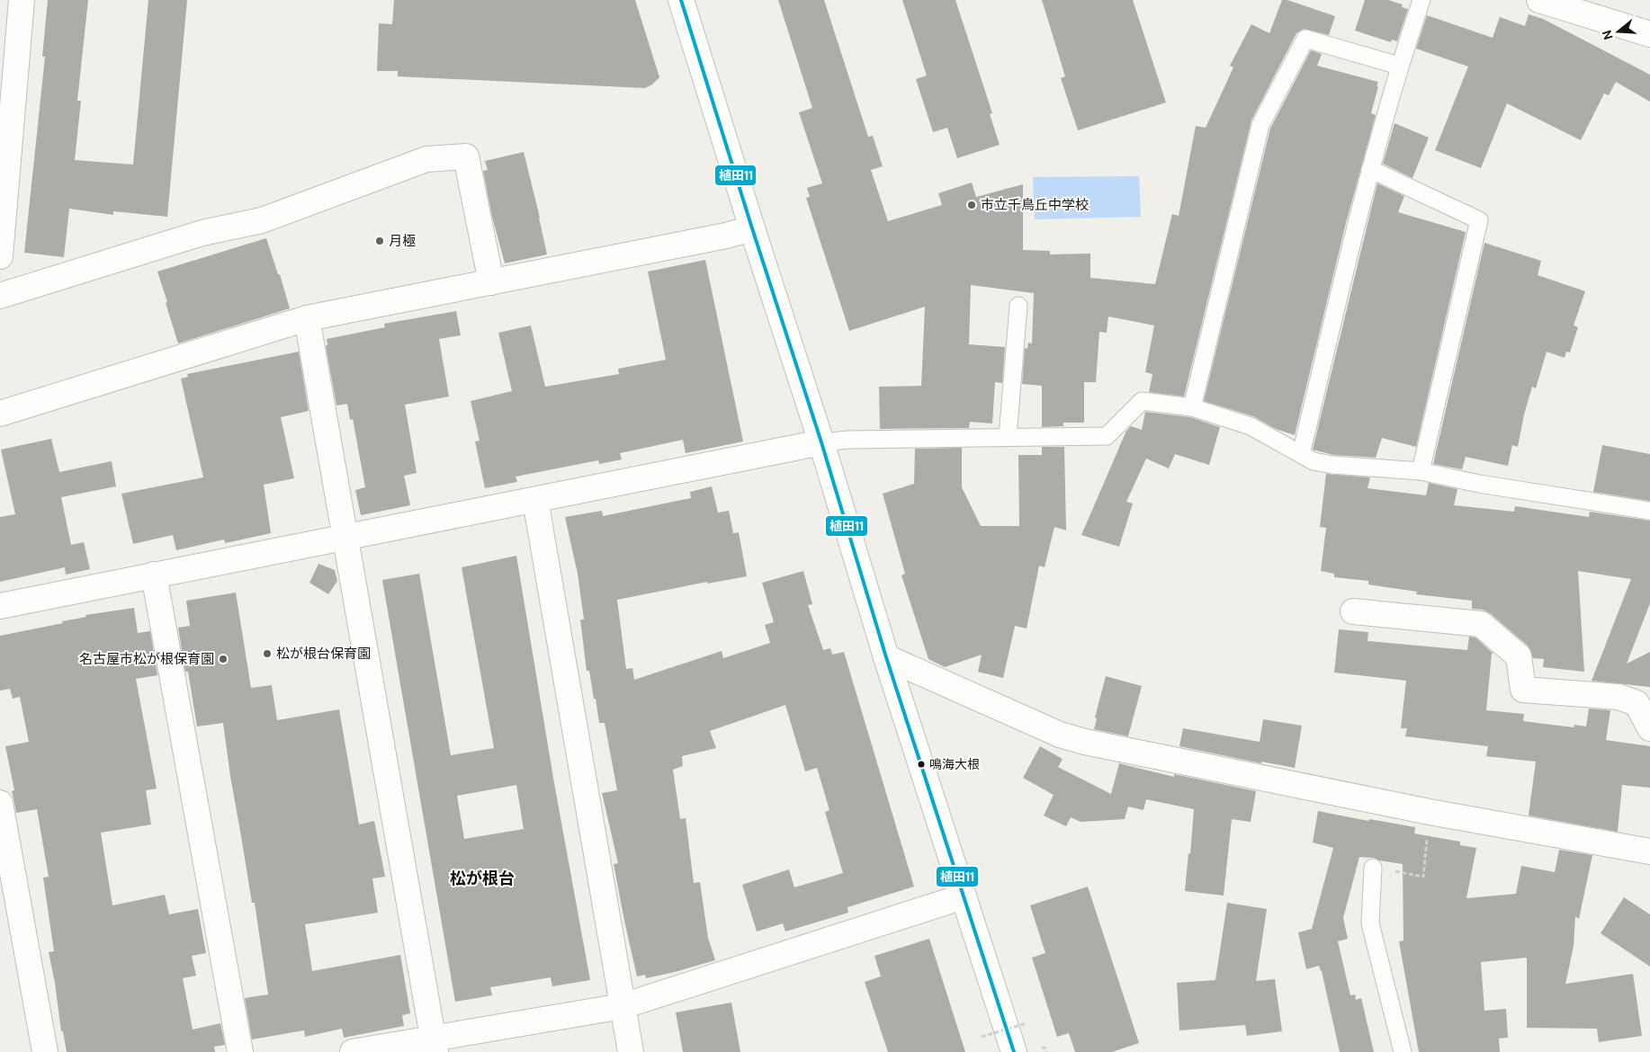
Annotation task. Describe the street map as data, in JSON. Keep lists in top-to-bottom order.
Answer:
{
  "districts": ["松が根台"],
  "places": [
    "市立千鳥丘中学校",
    "月極",
    "松が根台保育園",
    "名古屋市松が根保育園",
    "鳴海大根"
  ],
  "lines": ["transit line 植田11"],
  "north": "left"
}
